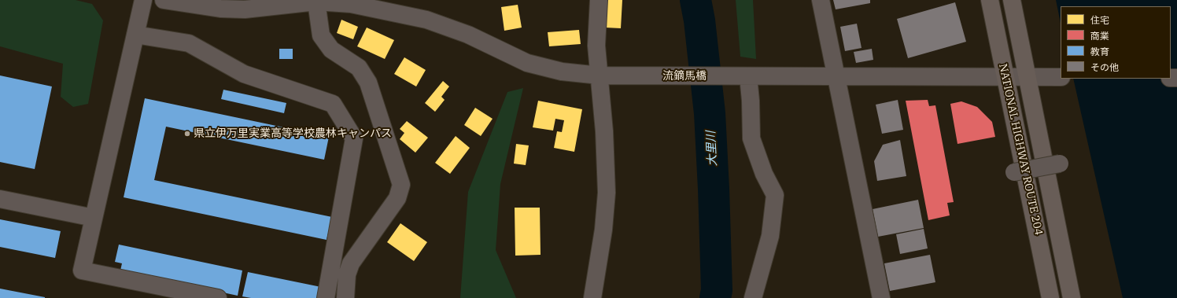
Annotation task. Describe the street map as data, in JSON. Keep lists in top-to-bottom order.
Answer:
{
  "streets": {
    "highway": ["NATIONAL HIGHWAY ROUTE 204"],
    "street": ["流鏑馬橋"]
  },
  "crossings": [
    ["流鏑馬橋", "NATIONAL HIGHWAY ROUTE 204"]
  ],
  "water": ["大里川"],
  "places": ["県立伊万里実業高等学校農林キャンパス"],
  "legend": [
    "住宅",
    "商業",
    "教育",
    "その他"
  ]
}
